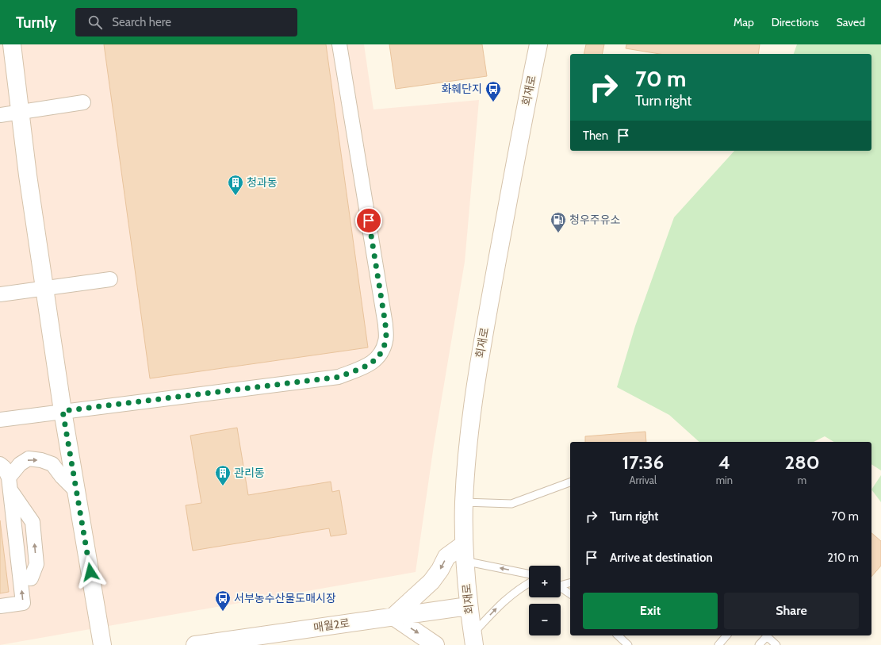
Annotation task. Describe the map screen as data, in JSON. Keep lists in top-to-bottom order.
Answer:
{
  "streets": {
    "street": ["회재로", "매월2로"]
  },
  "crossings": [
    ["회재로", "매월2로"]
  ],
  "places": {
    "bus stop": ["화훼단지", "서부농수산물도매시장"],
    "building": ["청과동", "관리동"],
    "fuel station": ["청우주유소"]
  },
  "page": {
    "header": "Turnly",
    "search": "Search here",
    "nav": ["Map", "Directions", "Saved"],
    "turn": ["70 m", "Turn right"],
    "then": "Then",
    "eta": [
      "17:36",
      "Arrival",
      "4",
      "min",
      "280",
      "m"
    ],
    "list": [
      {
        "name": "Turn right",
        "value": "70 m"
      },
      {
        "name": "Arrive at destination",
        "value": "210 m"
      }
    ],
    "map_buttons": ["+", "−"],
    "buttons": ["Exit", "Share"]
  }
}
